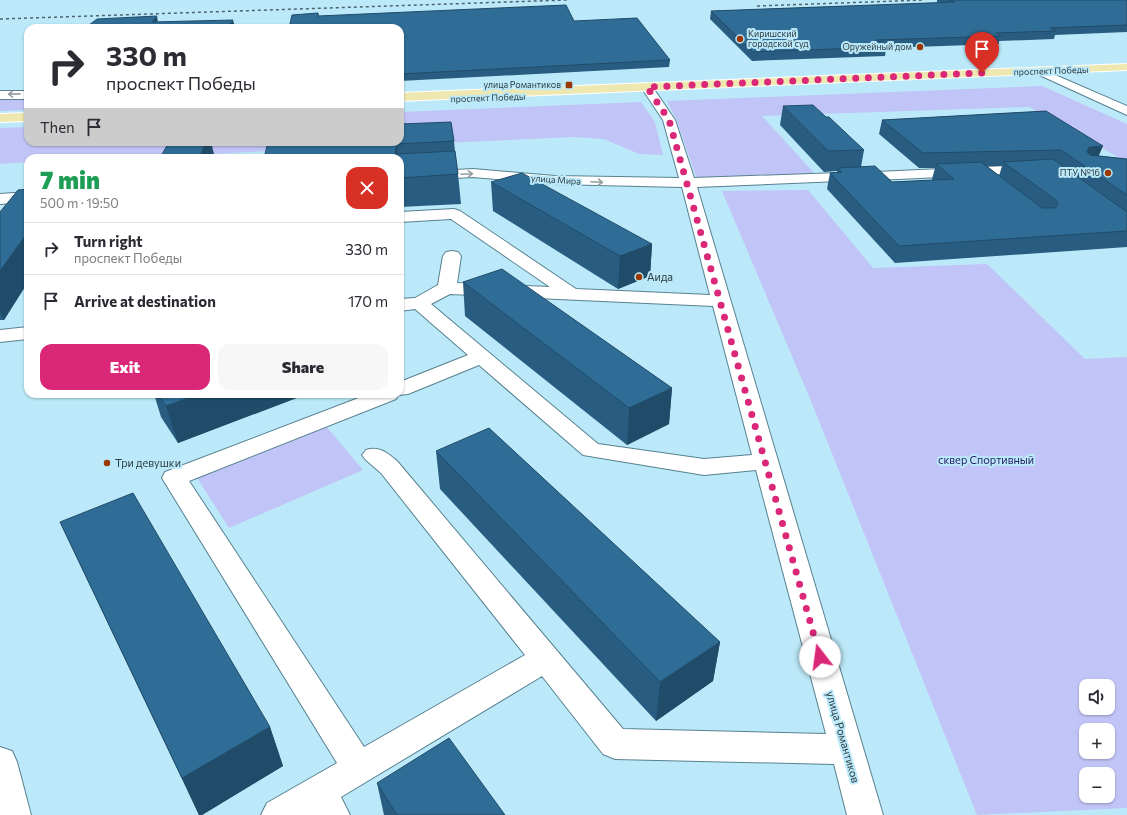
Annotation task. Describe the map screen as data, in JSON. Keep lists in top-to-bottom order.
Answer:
{
  "streets": {
    "main road": ["проспект Победы"],
    "street": ["улица Мира", "улица Романтиков"]
  },
  "crossings": [
    ["проспект Победы", "улица Романтиков"],
    ["улица Мира", "улица Романтиков"]
  ],
  "parks": ["сквер Спортивный"],
  "places": {
    "other": [
      "Киришский городской суд",
      "Оружейный дом",
      "ПТУ №16",
      "Аида",
      "Три девушки"
    ],
    "transit": ["улица Романтиков"]
  },
  "page": {
    "turn": ["330 m", "проспект Победы"],
    "then": "Then",
    "heading": ["7 min", "500 m · 19:50"],
    "list": [
      {
        "name": "Turn right",
        "note": "проспект Победы",
        "value": "330 m"
      },
      {
        "name": "Arrive at destination",
        "value": "170 m"
      }
    ],
    "buttons": ["Exit", "Share"],
    "map_buttons": ["+", "−"]
  }
}
